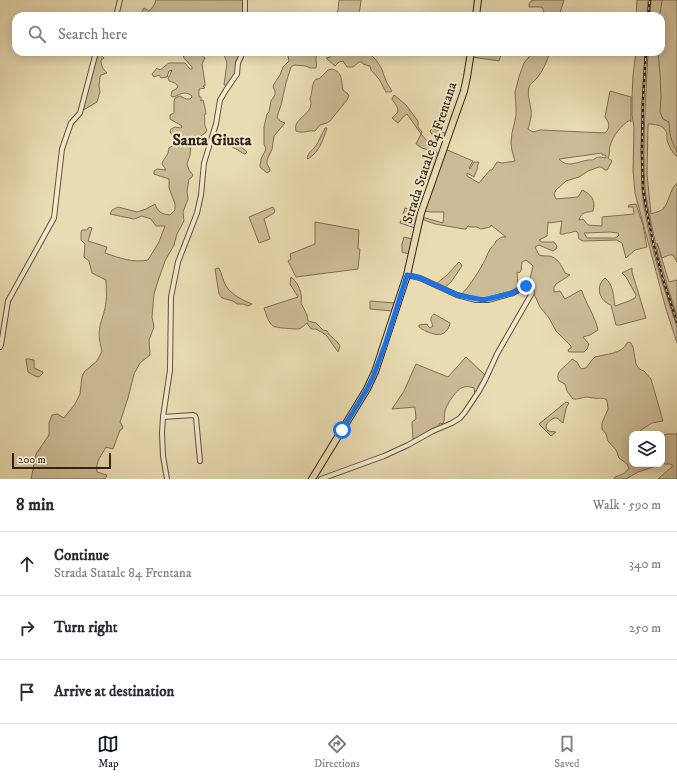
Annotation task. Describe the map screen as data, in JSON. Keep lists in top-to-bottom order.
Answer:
{
  "streets": {
    "main road": ["Strada Statale 84 Frentana"]
  },
  "districts": ["Santa Giusta"],
  "scale_bar": "200 m",
  "page": {
    "search": "Search here",
    "scale": "200 m",
    "heading": ["8 min", "Walk · 590 m"],
    "list": [
      ["Continue", "Strada Statale 84 Frentana", "340 m"],
      ["Turn right", "250 m"],
      "Arrive at destination"
    ],
    "nav": ["Map", "Directions", "Saved"]
  }
}
